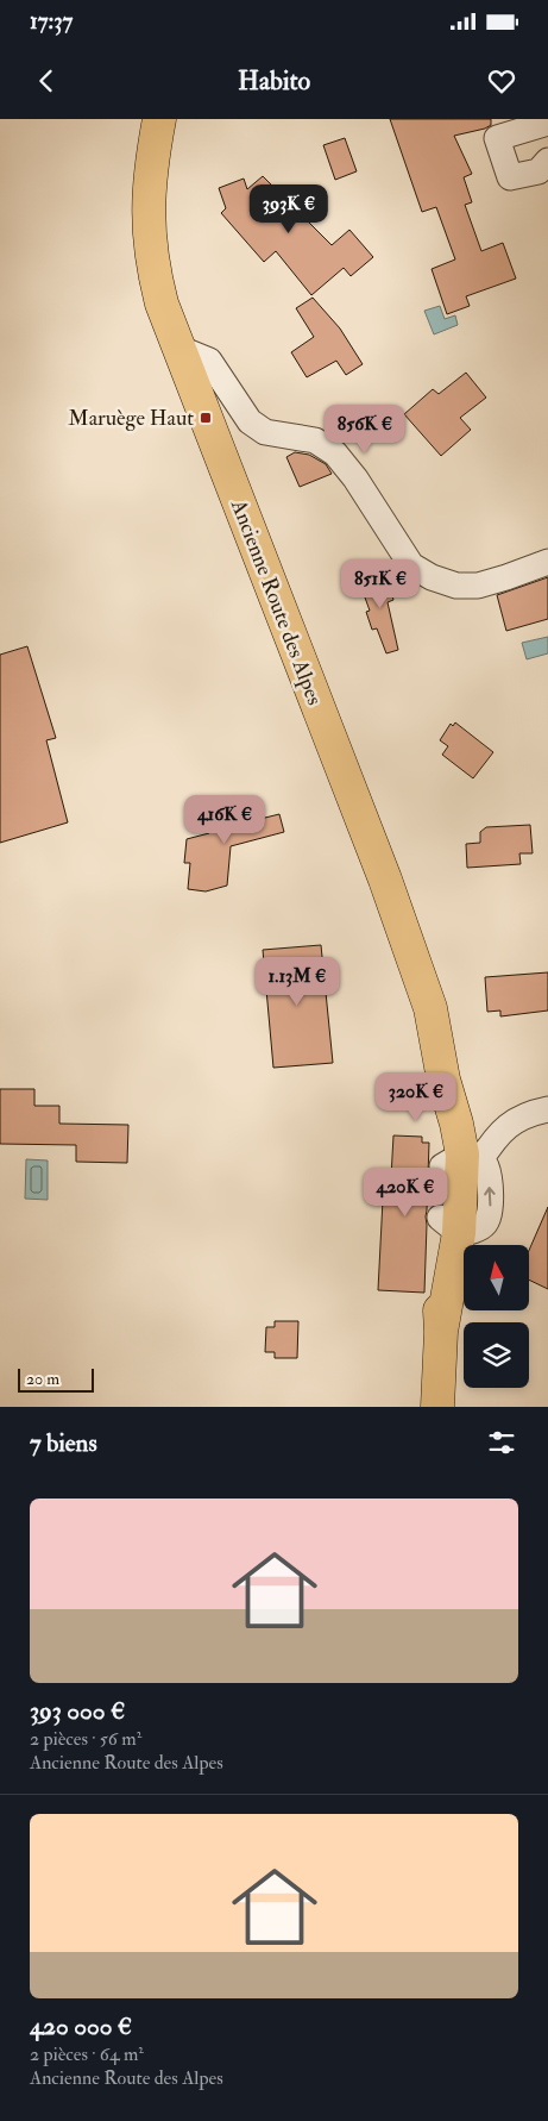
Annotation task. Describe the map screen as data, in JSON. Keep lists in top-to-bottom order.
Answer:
{
  "streets": {
    "main road": ["Ancienne Route des Alpes"]
  },
  "places": {
    "transit": ["Maruège Haut"]
  },
  "scale_bar": "20 m",
  "north": "top",
  "page": {
    "status": "17:37",
    "header": "Habito",
    "price": [
      "393K €",
      "856K €",
      "851K €",
      "416K €",
      "1.13M €",
      "320K €",
      "420K €"
    ],
    "scale": "20 m",
    "heading": "7 biens",
    "list": [
      {
        "name": "393 000 €",
        "note": "2 pièces · 56 m² · Ancienne Route des Alpes"
      },
      {
        "name": "420 000 €",
        "note": "2 pièces · 64 m² · Ancienne Route des Alpes"
      }
    ]
  }
}
